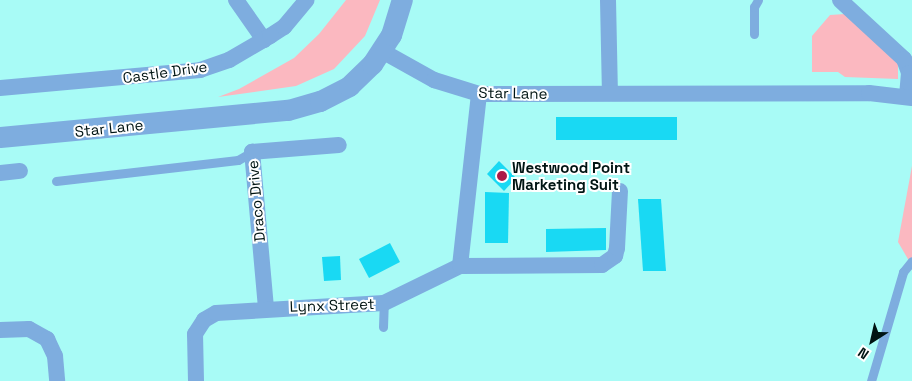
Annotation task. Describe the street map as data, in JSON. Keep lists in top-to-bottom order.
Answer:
{
  "streets": {
    "street": [
      "Castle Drive",
      "Star Lane",
      "Draco Drive",
      "Lynx Street"
    ]
  },
  "crossings": [
    ["Draco Drive", "Lynx Street"]
  ],
  "places": ["Westwood Point Marketing Suit"],
  "north": "bottom left"
}
